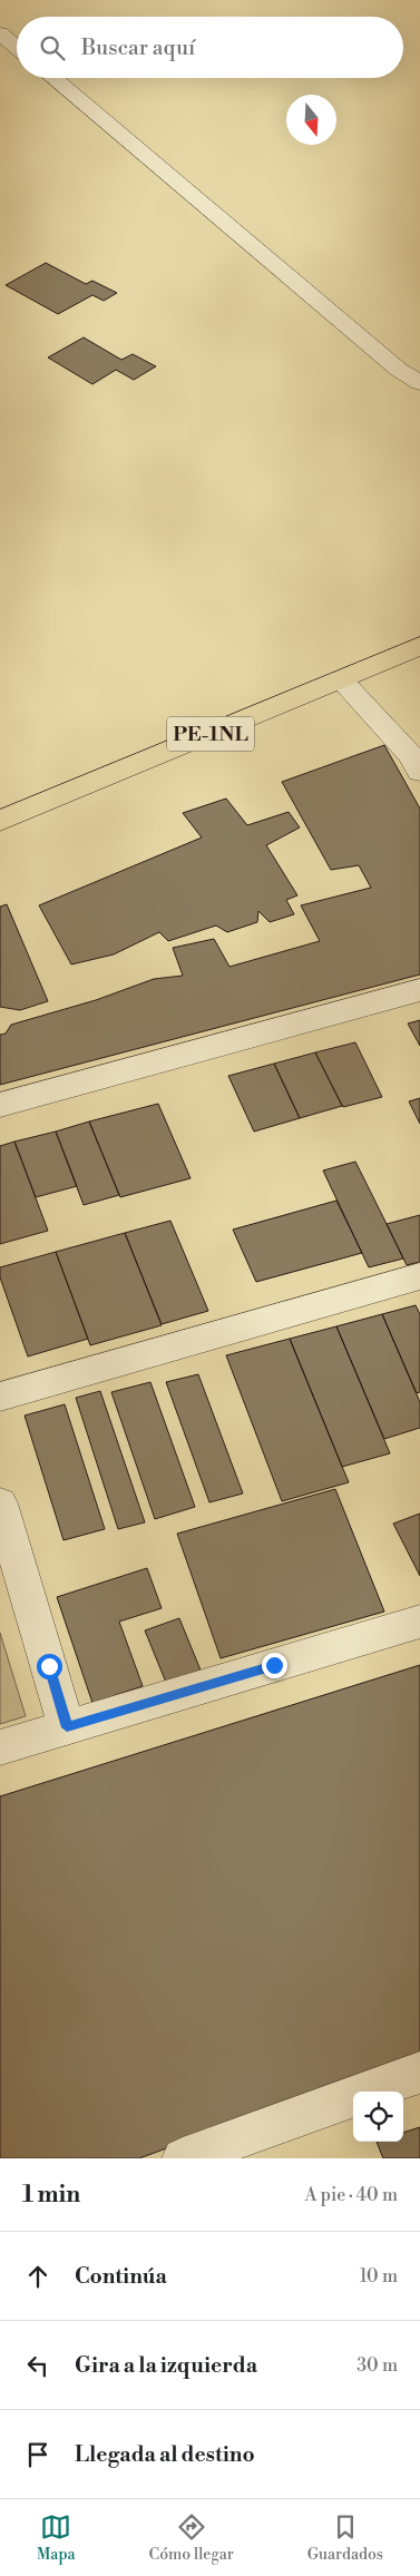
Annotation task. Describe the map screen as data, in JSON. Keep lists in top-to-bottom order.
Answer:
{
  "streets": {
    "highway": ["PE-1NL"]
  },
  "north": "bottom",
  "page": {
    "search": "Buscar aquí",
    "heading": ["1 min", "A pie · 40 m"],
    "list": [
      ["Continúa", "10 m"],
      ["Gira a la izquierda", "30 m"],
      "Llegada al destino"
    ],
    "nav": ["Mapa", "Cómo llegar", "Guardados"]
  }
}
